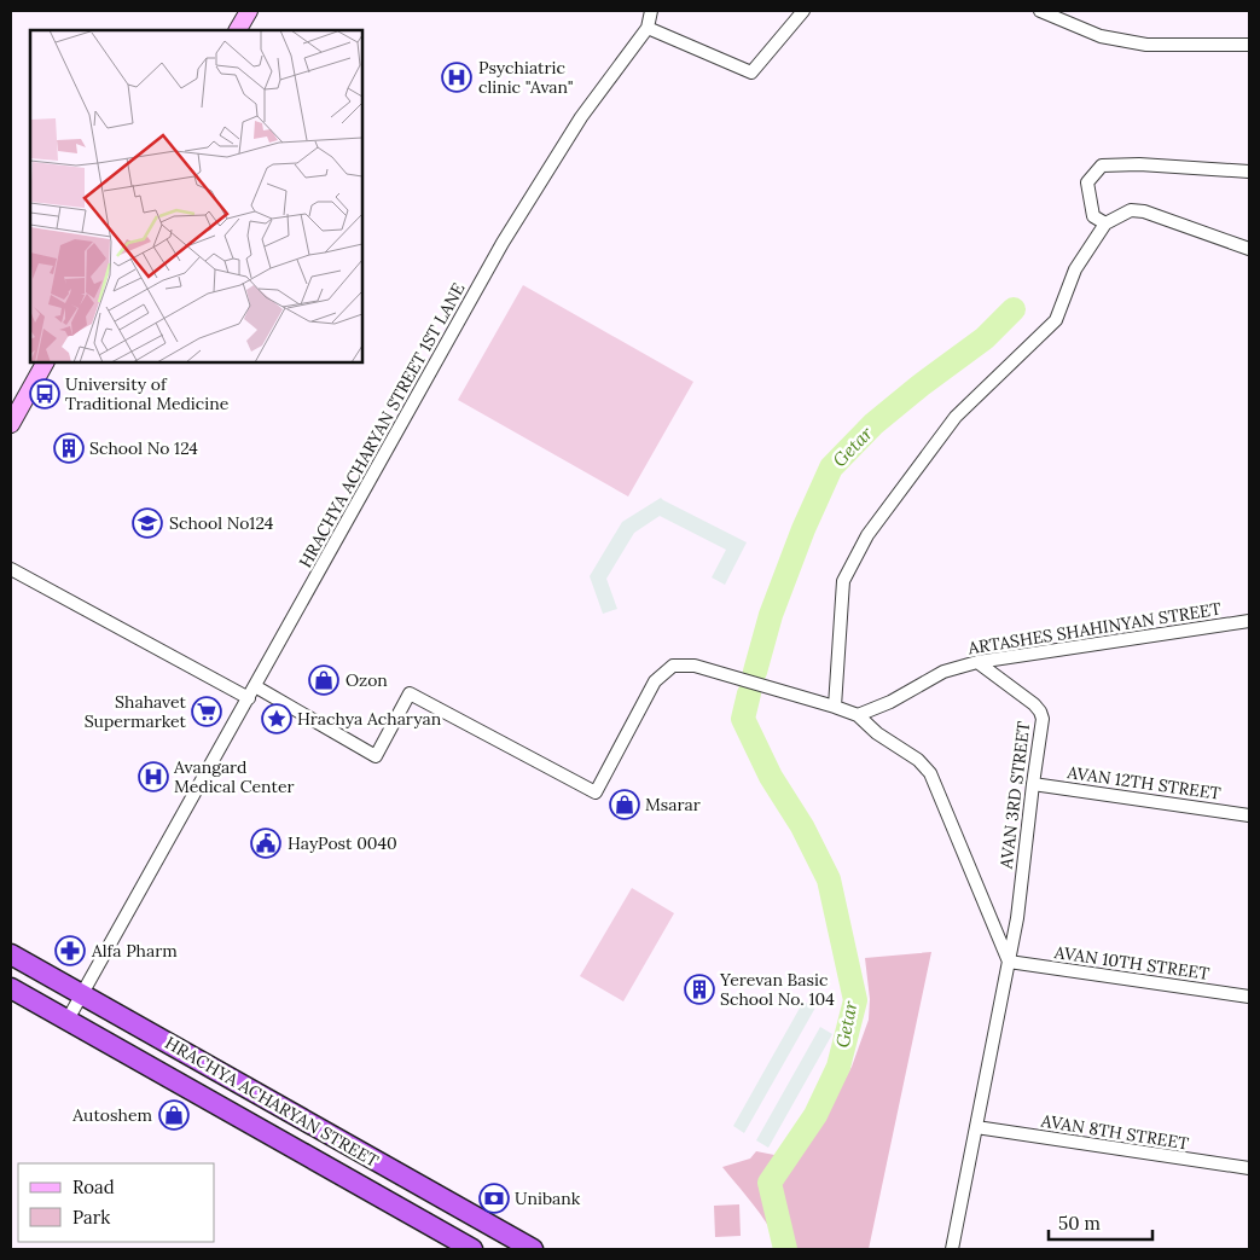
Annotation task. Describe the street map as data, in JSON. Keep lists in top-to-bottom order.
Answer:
{
  "streets": {
    "highway": ["HRACHYA ACHARYAN STREET"],
    "street": [
      "HRACHYA ACHARYAN STREET 1ST LANE",
      "ARTASHES SHAHINYAN STREET",
      "AVAN 12TH STREET",
      "AVAN 3RD STREET",
      "AVAN 10TH STREET",
      "AVAN 8TH STREET"
    ]
  },
  "crossings": [
    ["HRACHYA ACHARYAN STREET 1ST LANE", "HRACHYA ACHARYAN STREET"],
    ["ARTASHES SHAHINYAN STREET", "AVAN 3RD STREET"],
    ["AVAN 12TH STREET", "AVAN 3RD STREET"],
    ["AVAN 3RD STREET", "AVAN 10TH STREET"],
    ["AVAN 3RD STREET", "AVAN 8TH STREET"]
  ],
  "water": ["Getar"],
  "places": {
    "hospital": ["Psychiatric clinic \"Avan\"", "Avangard Medical Center"],
    "bus stop": ["University of Traditional Medicine"],
    "building": ["School No 124", "Yerevan Basic School No. 104"],
    "school or university": ["School No124"],
    "shop": ["Ozon", "Msarar", "Autoshem"],
    "supermarket": ["Shahavet Supermarket"],
    "place": ["Hrachya Acharyan"],
    "public building": ["HayPost 0040"],
    "pharmacy": ["Alfa Pharm"],
    "bank": ["Unibank"]
  },
  "legend": ["Road", "Park"],
  "scale_bar": "50 m"
}
